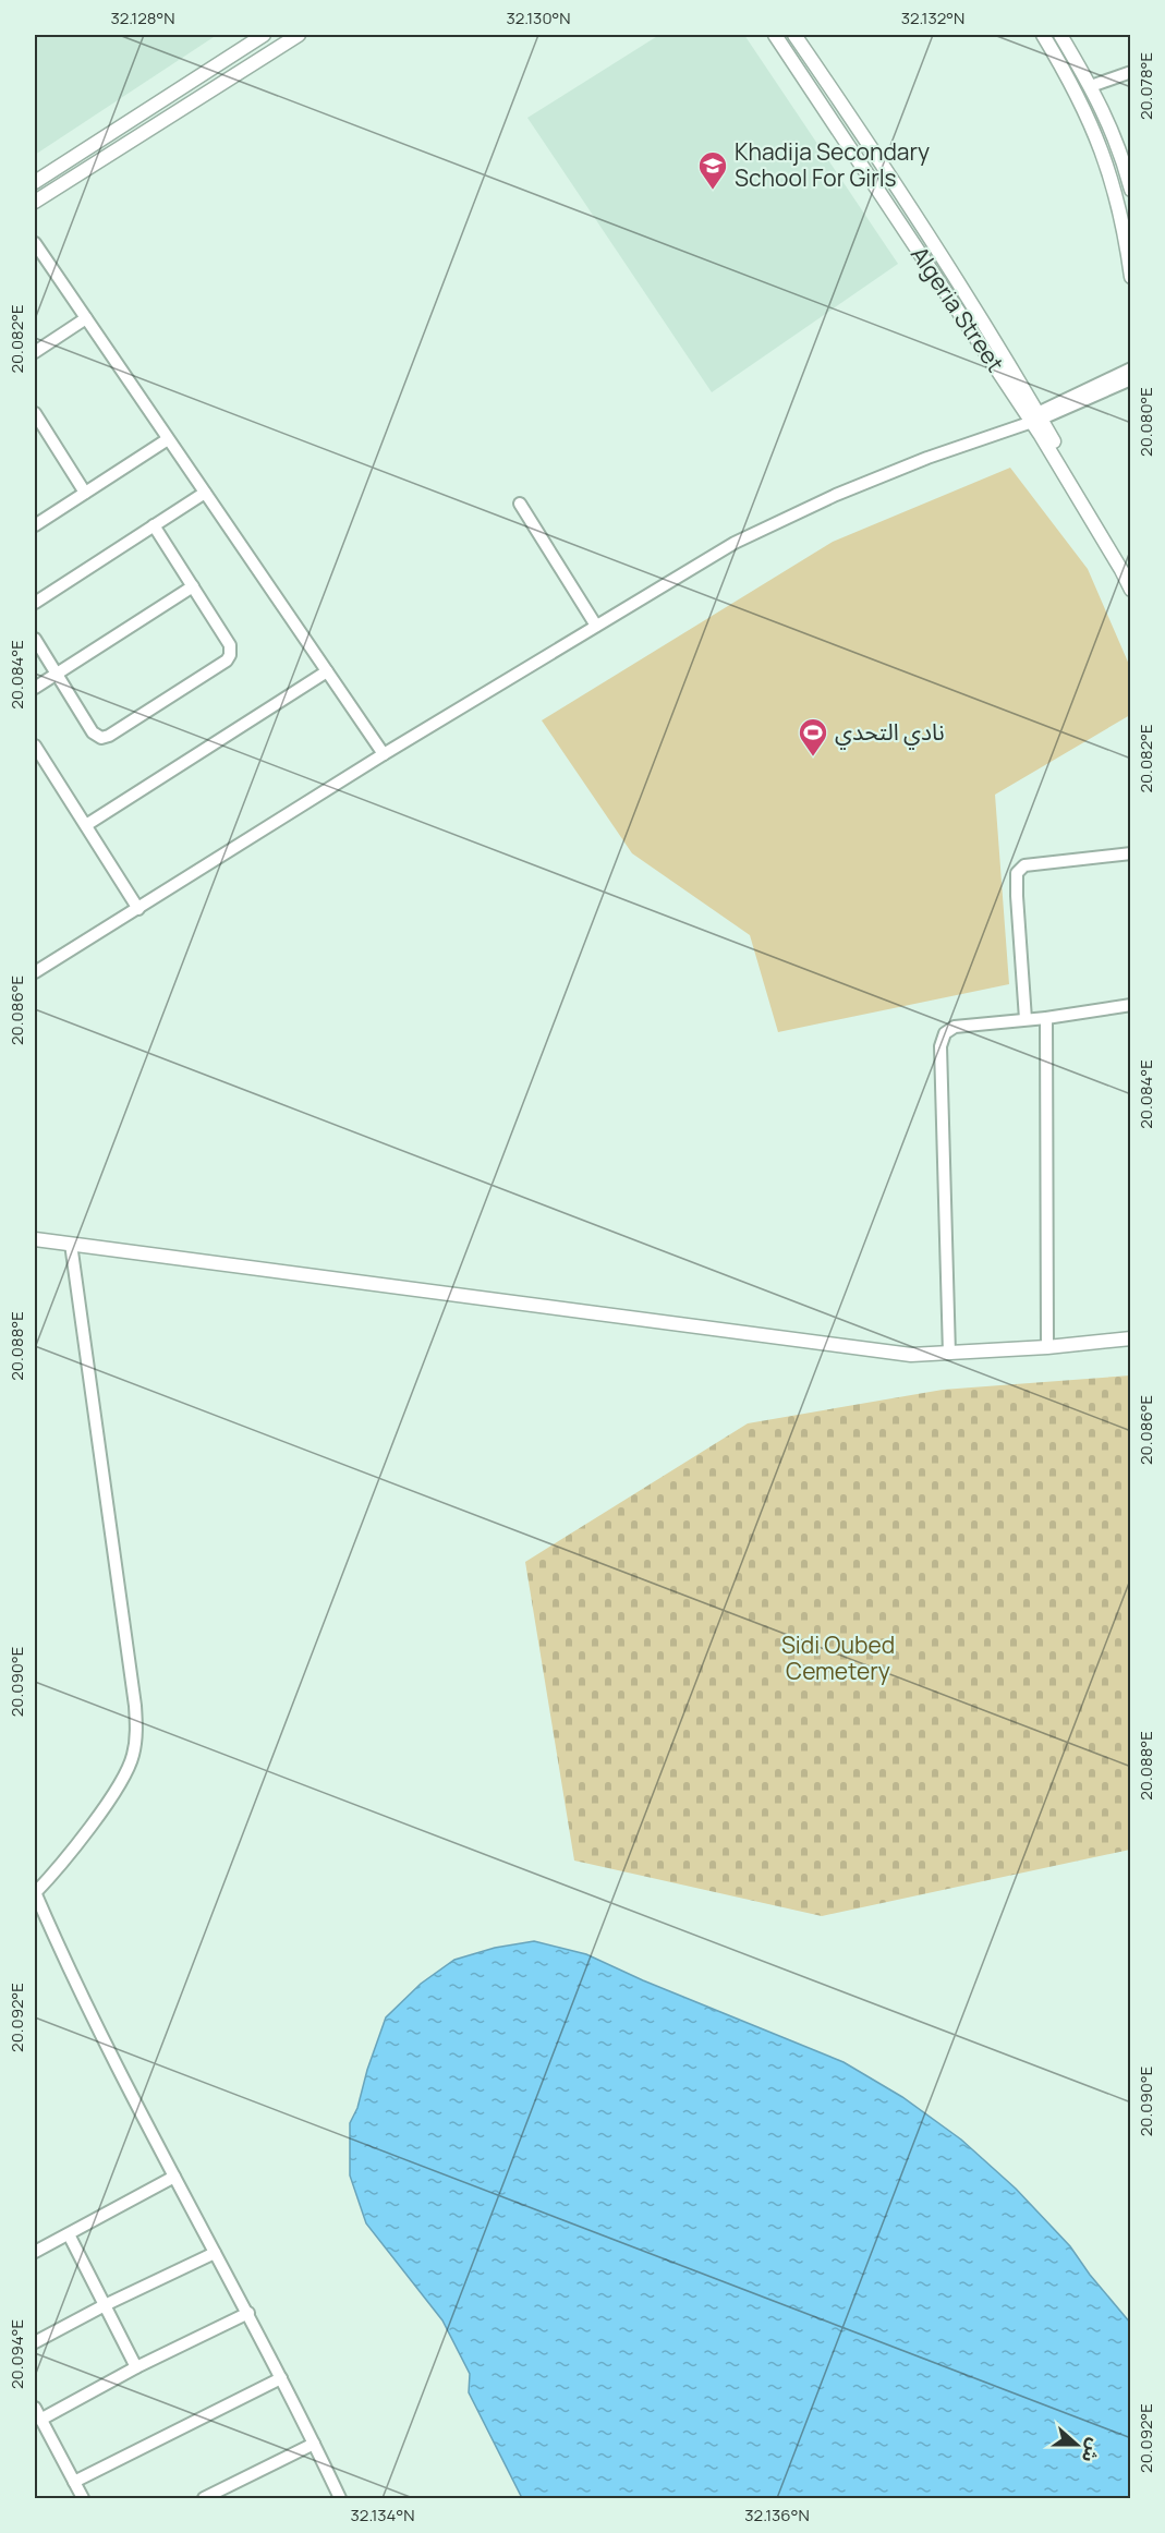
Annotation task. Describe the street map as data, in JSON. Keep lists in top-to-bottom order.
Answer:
{
  "streets": {
    "main road": ["Algeria Street"]
  },
  "parks": ["Sidi Oubed Cemetery"],
  "places": {
    "school or university": ["Khadija Secondary School For Girls"],
    "sports": ["نادي التحدي"]
  },
  "north": "right",
  "coordinates": [
    "32.128°N",
    "32.130°N",
    "32.132°N",
    "20.078°E",
    "20.082°E",
    "20.080°E",
    "20.084°E",
    "20.086°E",
    "20.088°E",
    "20.090°E",
    "20.092°E",
    "20.094°E",
    "32.134°N",
    "32.136°N"
  ]
}
